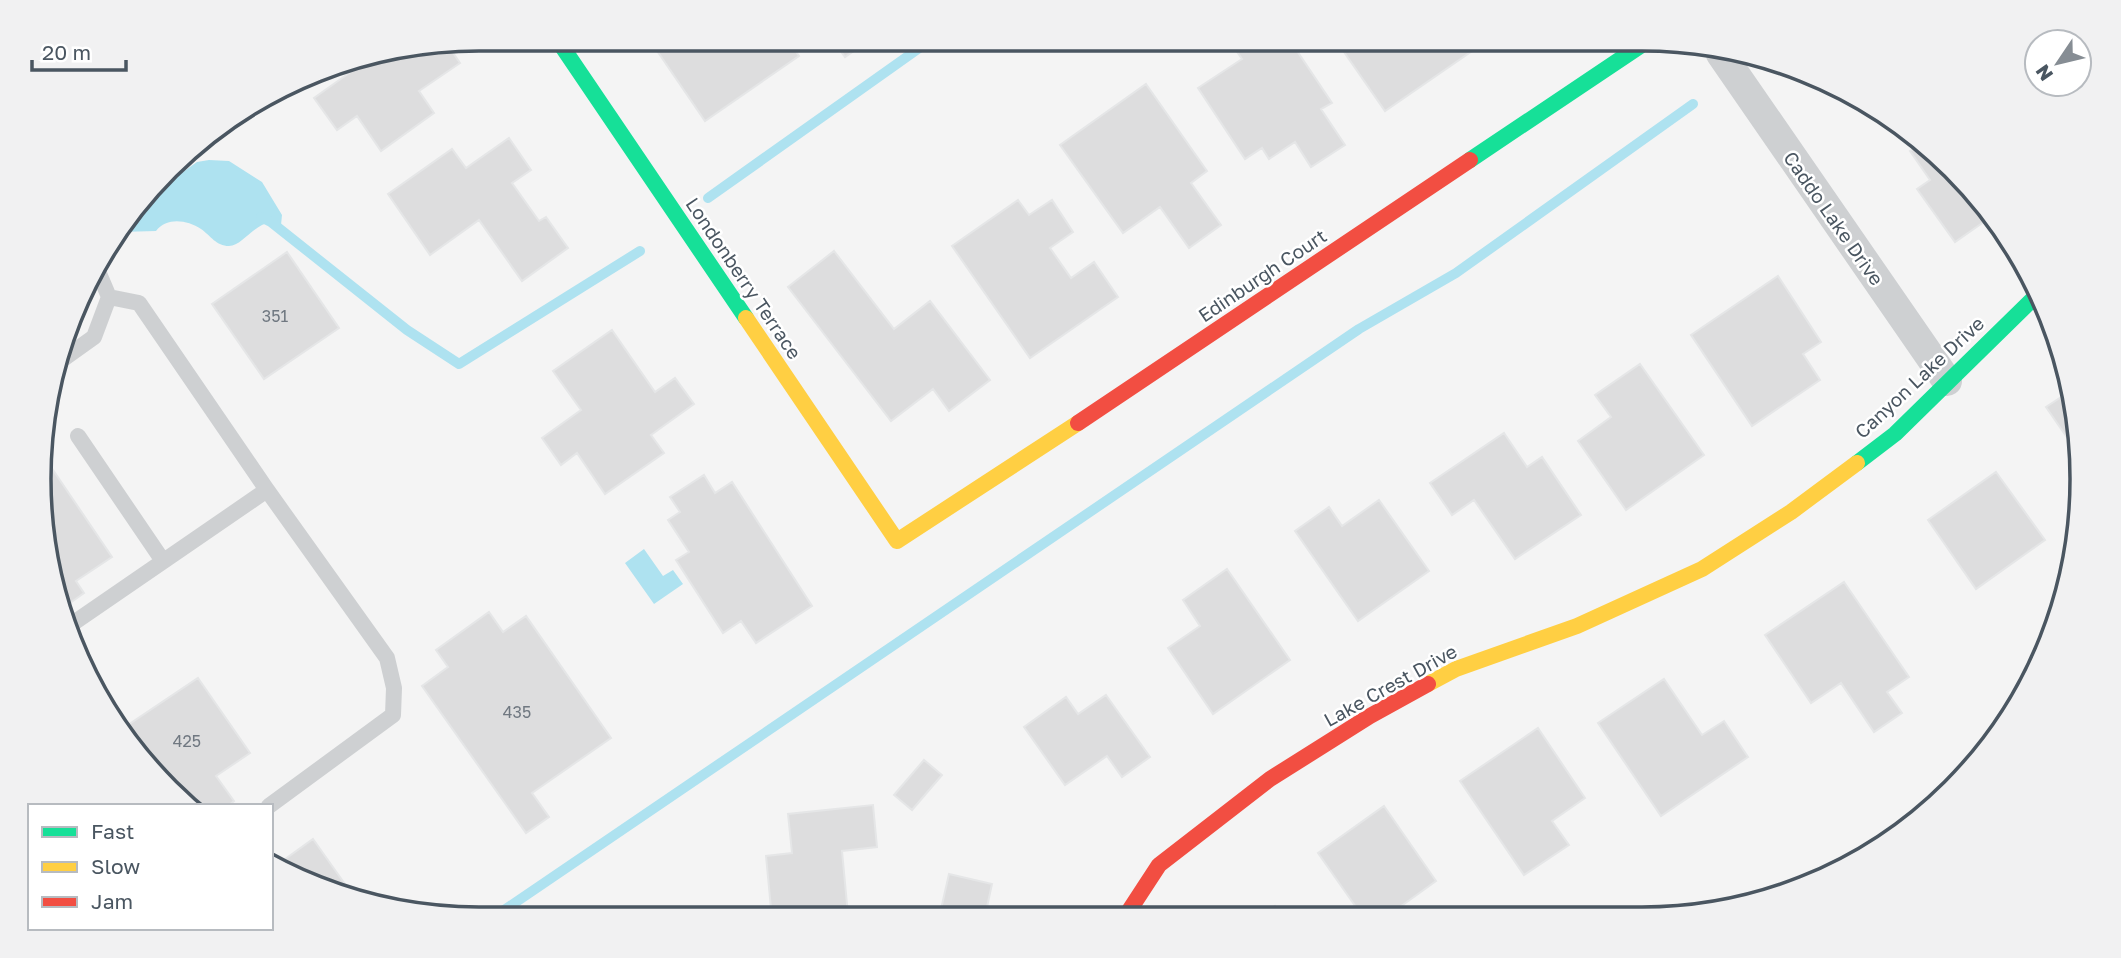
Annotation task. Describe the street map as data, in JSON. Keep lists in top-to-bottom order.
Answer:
{
  "streets": {
    "street": [
      "Caddo Lake Drive",
      "Edinburgh Court",
      "Londonberry Terrace",
      "Canyon Lake Drive",
      "Lake Crest Drive"
    ]
  },
  "crossings": [
    ["Caddo Lake Drive", "Canyon Lake Drive"],
    ["Edinburgh Court", "Londonberry Terrace"],
    ["Canyon Lake Drive", "Lake Crest Drive"]
  ],
  "house_numbers": ["351", "435", "425"],
  "legend": ["Fast", "Slow", "Jam"],
  "scale_bar": "20 m",
  "north": "bottom left"
}
